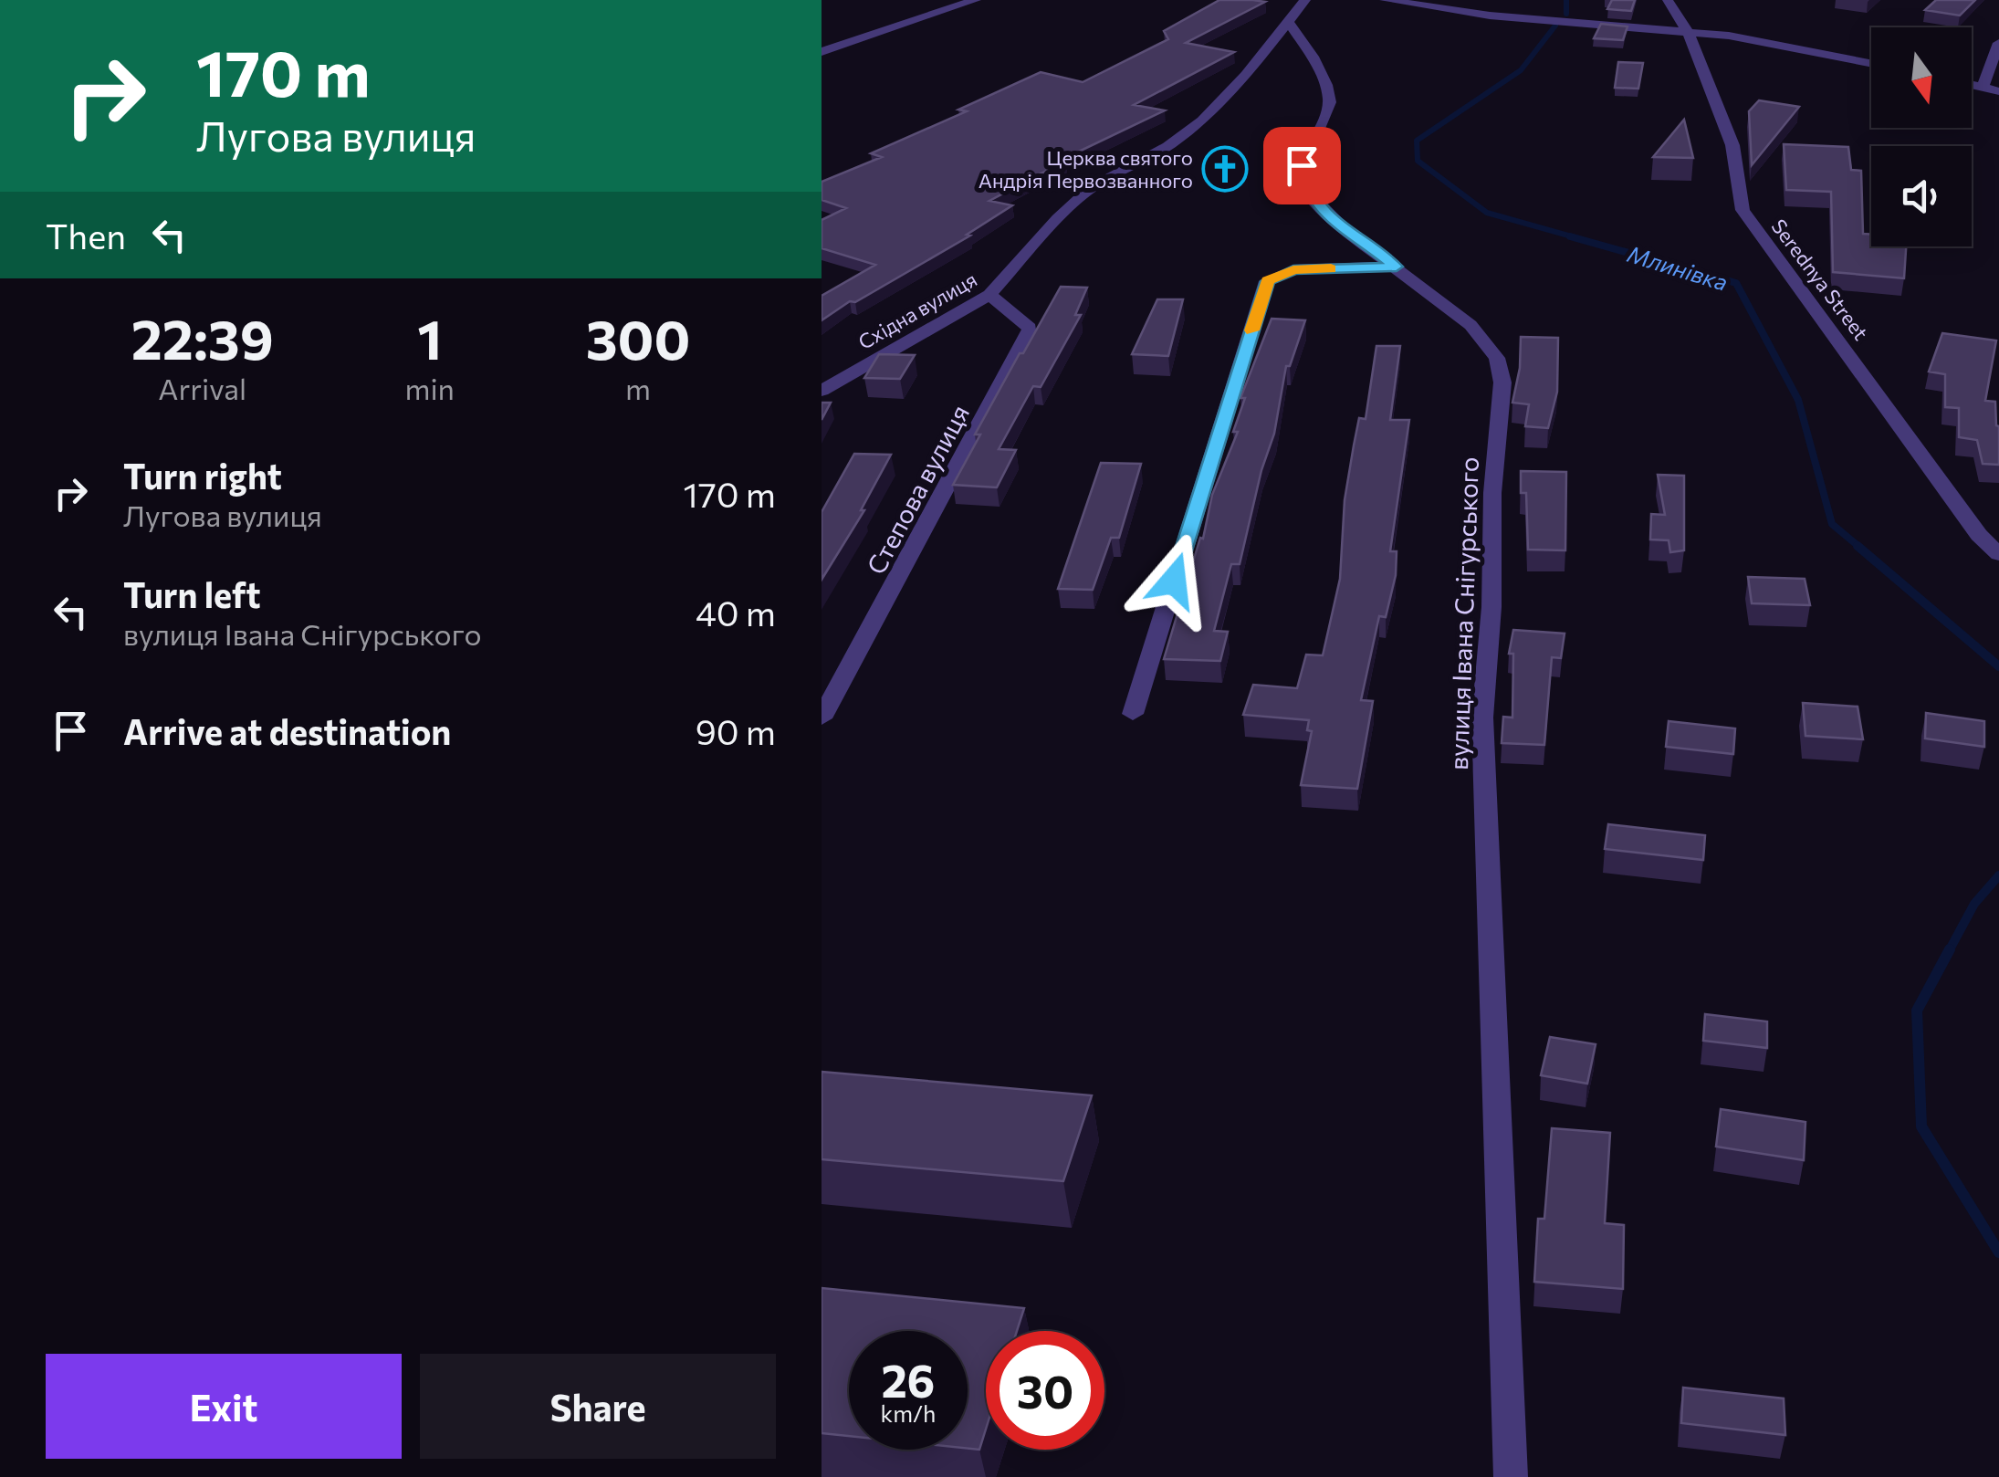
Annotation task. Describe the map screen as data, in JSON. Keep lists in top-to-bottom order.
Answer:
{
  "streets": {
    "street": [
      "Serednya Street",
      "Східна вулиця",
      "Степова вулиця",
      "вулиця Івана Снігурського"
    ]
  },
  "crossings": [
    ["Східна вулиця", "Степова вулиця"],
    ["Східна вулиця", "вулиця Івана Снігурського"]
  ],
  "water": ["Млинівка"],
  "places": {
    "church": ["Церква святого Андрія Первозванного"]
  },
  "north": "bottom",
  "page": {
    "turn": ["170 m", "Лугова вулиця"],
    "then": "Then",
    "eta": [
      "22:39",
      "Arrival",
      "1",
      "min",
      "300",
      "m"
    ],
    "list": [
      {
        "name": "Turn right",
        "note": "Лугова вулиця",
        "value": "170 m"
      },
      {
        "name": "Turn left",
        "note": "вулиця Івана Снігурського",
        "value": "40 m"
      },
      {
        "name": "Arrive at destination",
        "value": "90 m"
      }
    ],
    "speed": "26 km/h",
    "limit": "30",
    "buttons": ["Exit", "Share"]
  }
}
